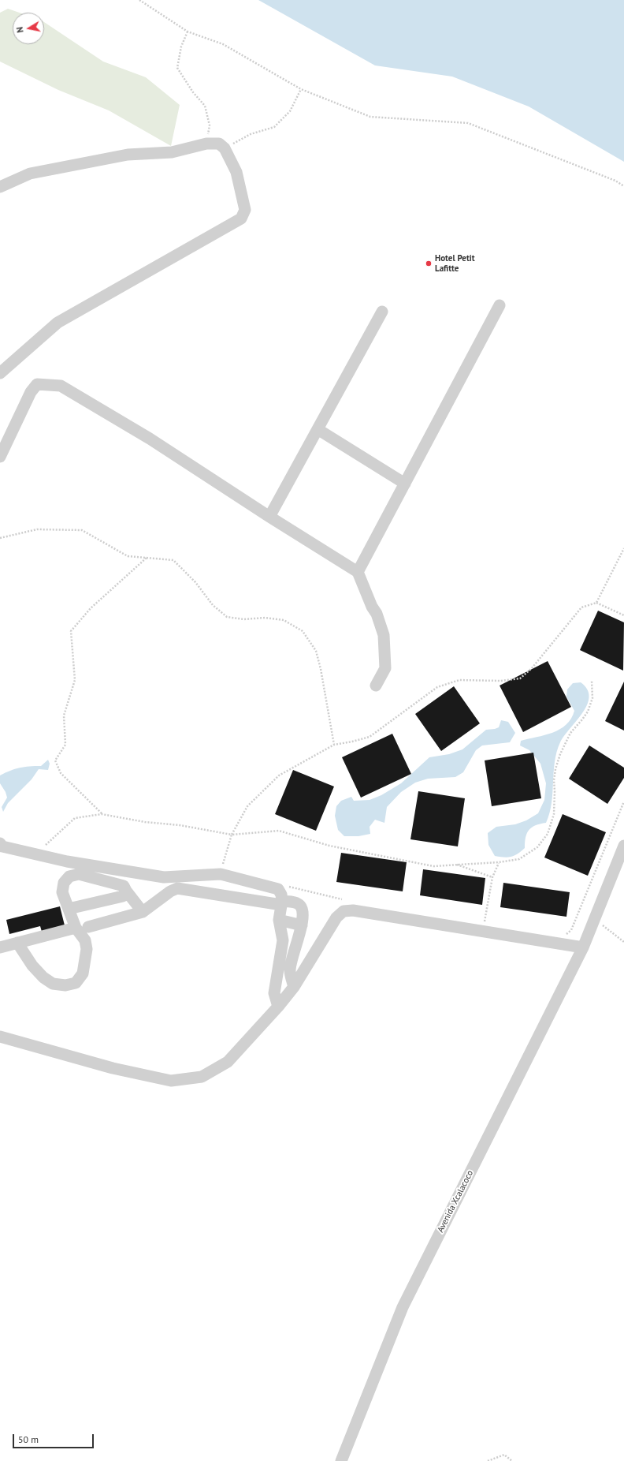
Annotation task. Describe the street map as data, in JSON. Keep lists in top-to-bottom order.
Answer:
{
  "streets": {
    "street": ["Avenida Xcalacoco"]
  },
  "places": ["Hotel Petit Lafitte"],
  "scale_bar": "50 m",
  "north": "left"
}
